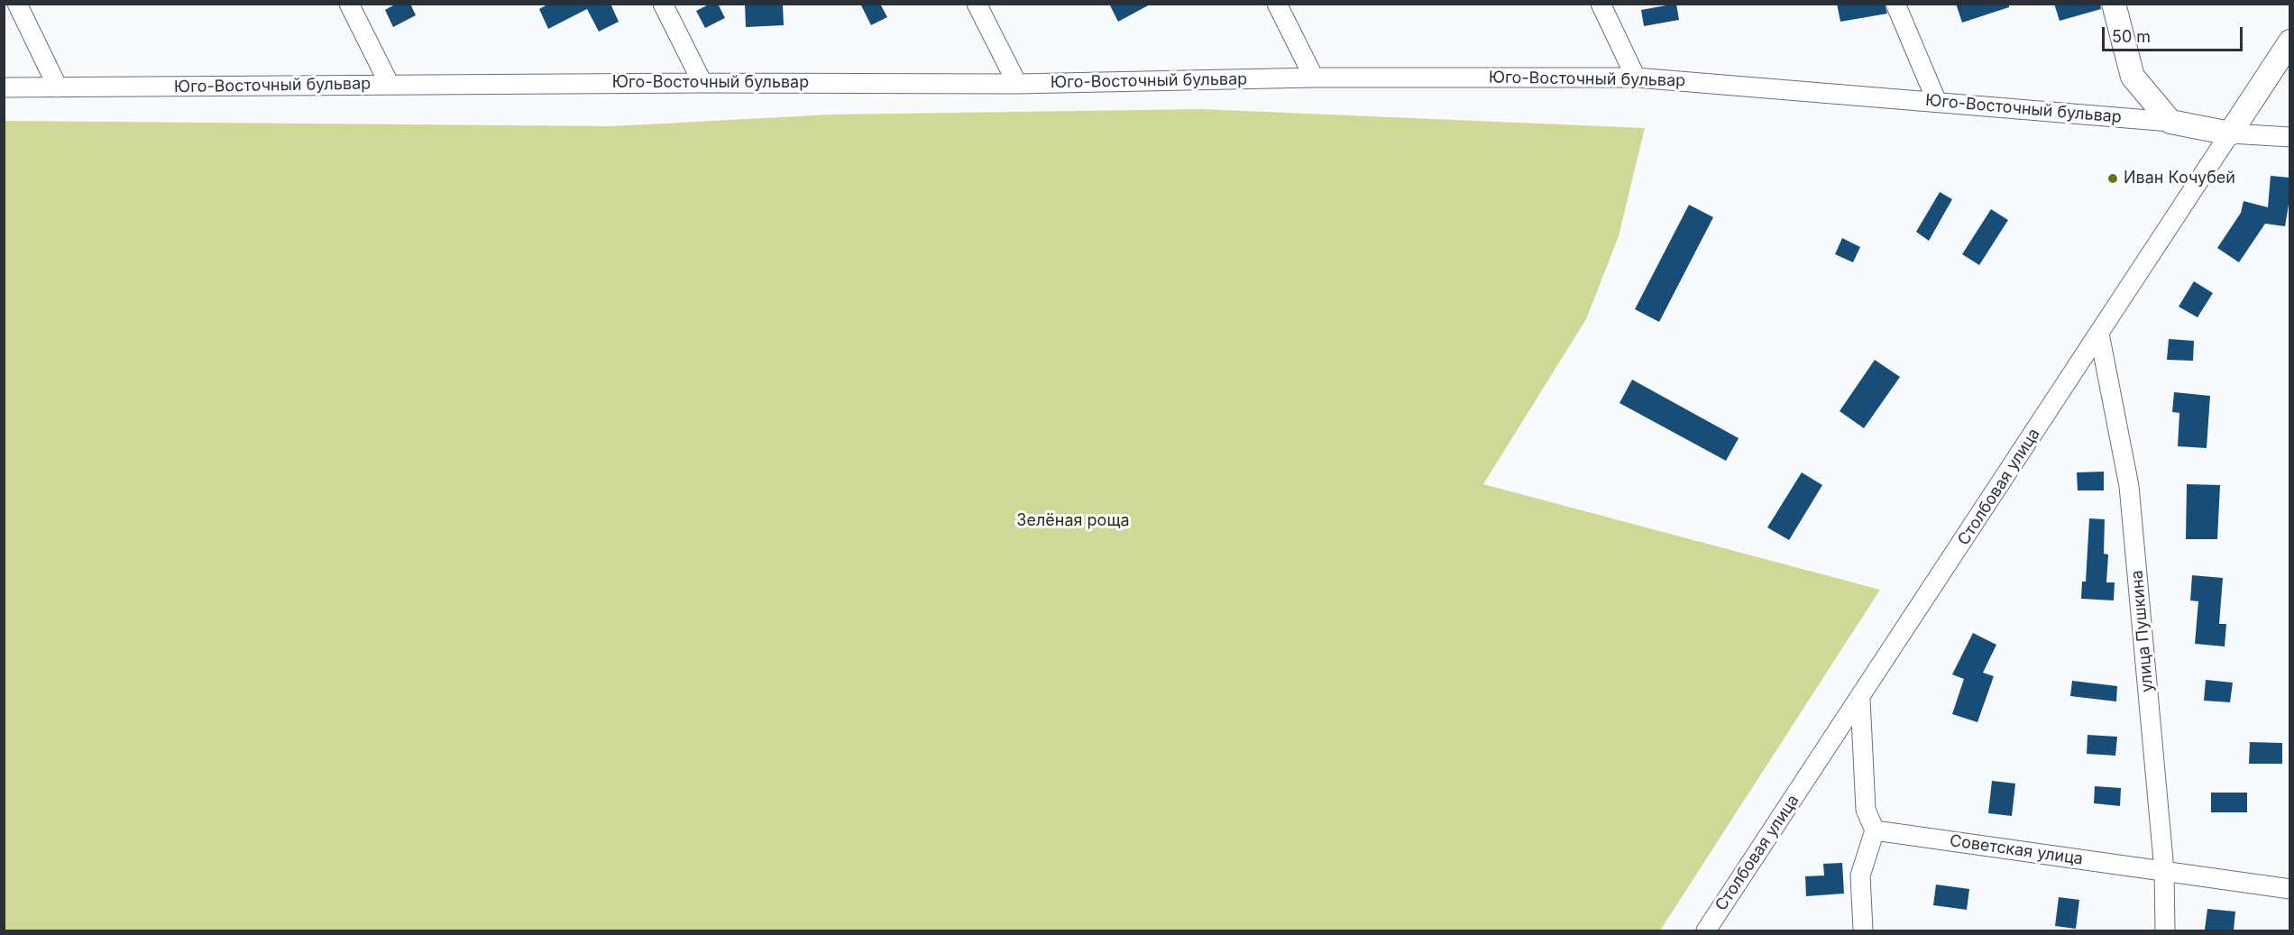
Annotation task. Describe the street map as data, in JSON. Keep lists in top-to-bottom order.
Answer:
{
  "streets": {
    "main road": ["Юго-Восточный бульвар", "Столбовая улица"],
    "street": ["улица Пушкина", "Советская улица"]
  },
  "crossings": [
    ["Юго-Восточный бульвар", "Столбовая улица"],
    ["Столбовая улица", "улица Пушкина"],
    ["улица Пушкина", "Советская улица"]
  ],
  "parks": ["Зелёная роща"],
  "places": ["Иван Кочубей"],
  "scale_bar": "50 m"
}
